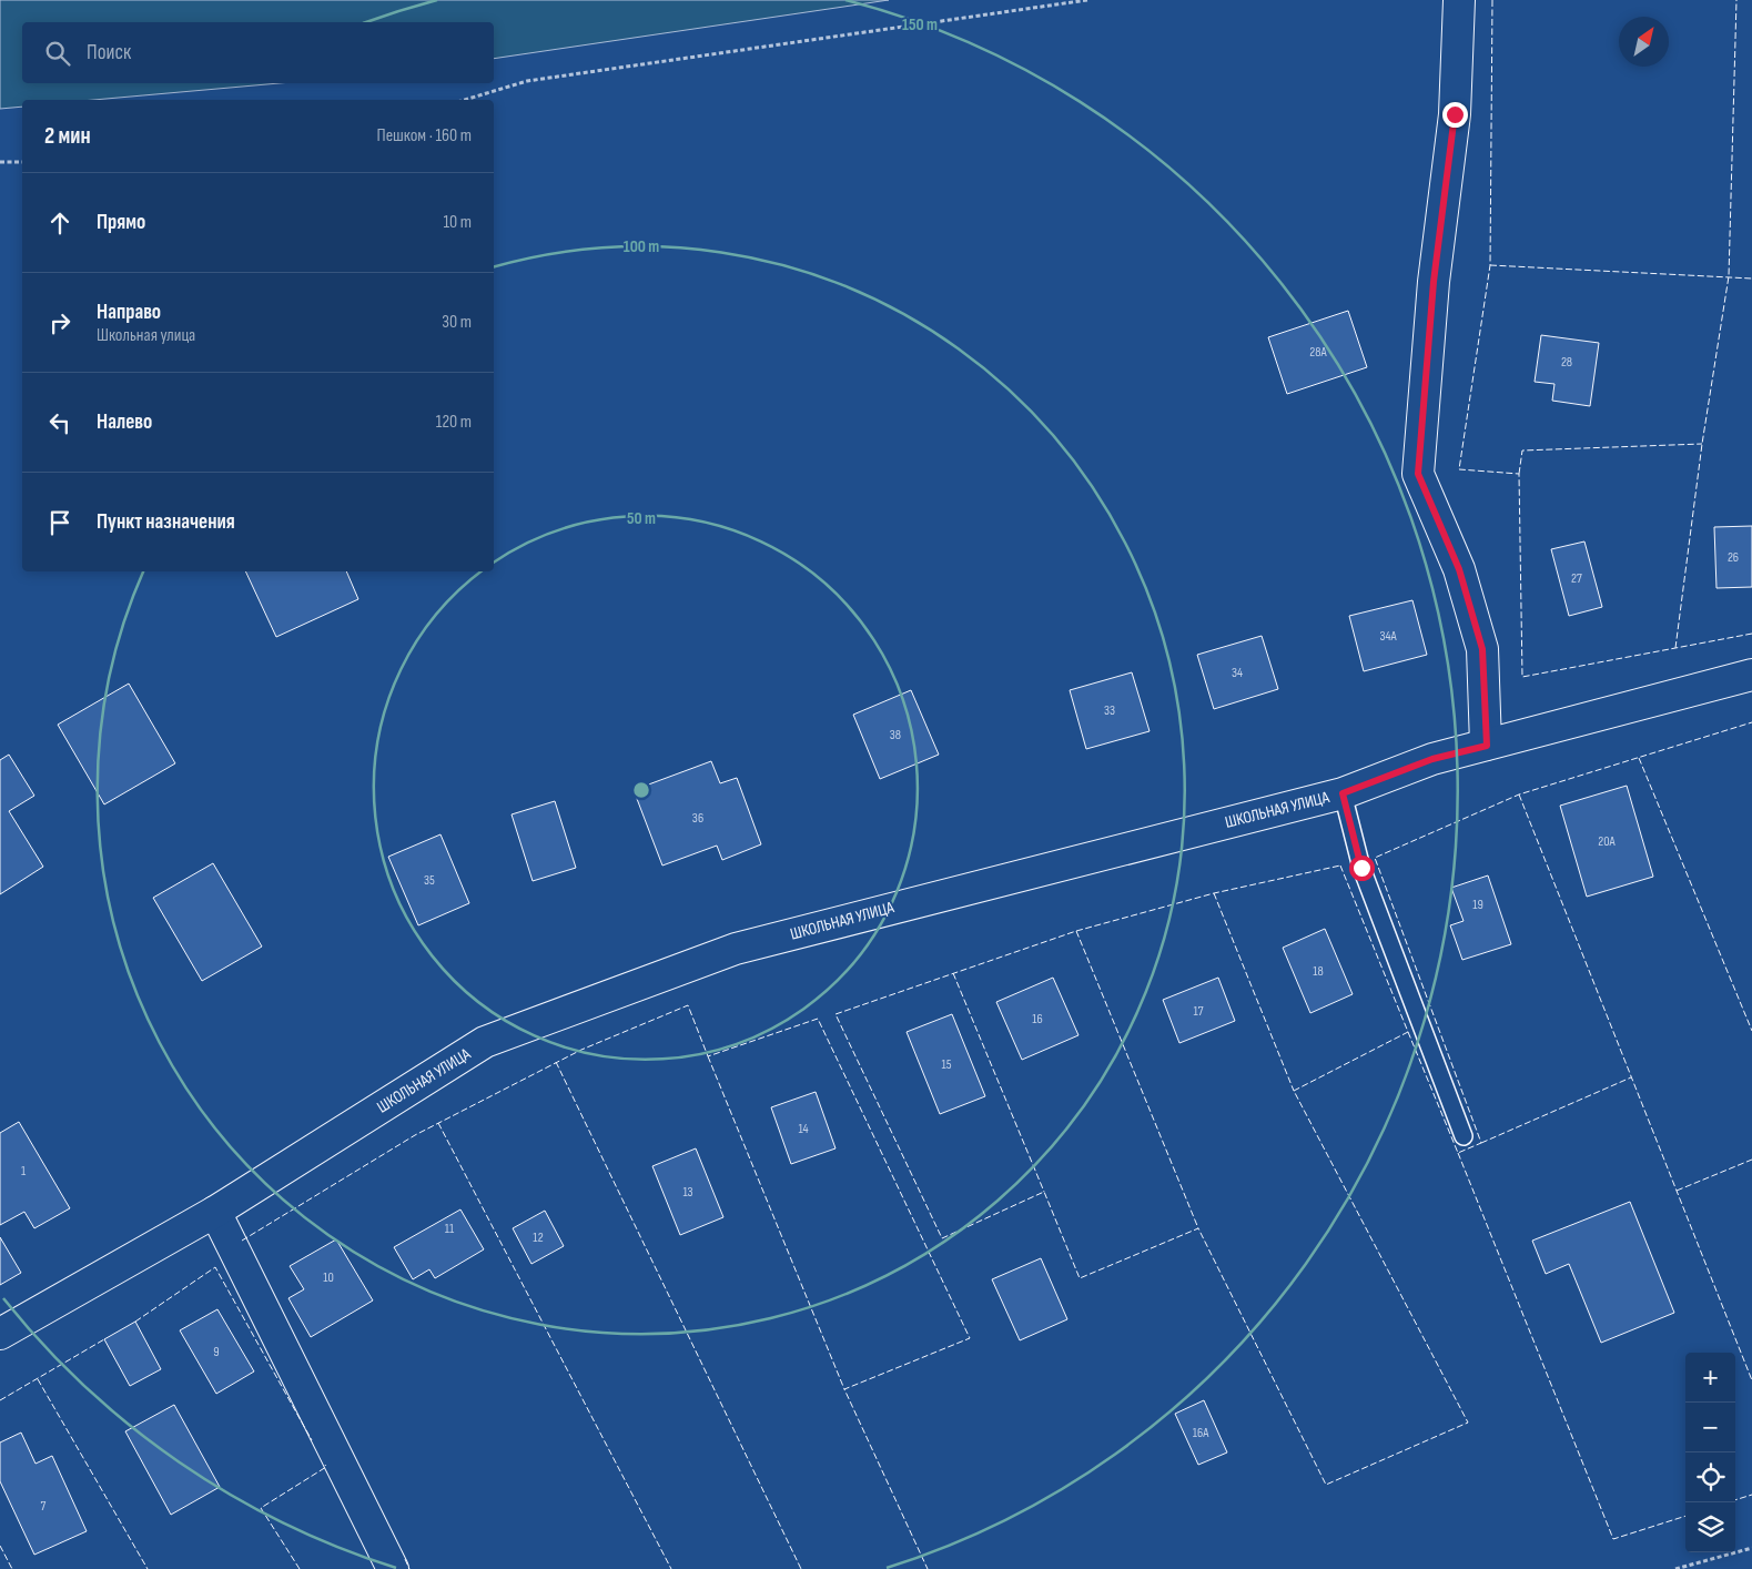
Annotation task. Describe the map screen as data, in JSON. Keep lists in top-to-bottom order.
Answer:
{
  "streets": {
    "street": ["ШКОЛЬНАЯ УЛИЦА"]
  },
  "house_numbers": [
    "28А",
    "28",
    "26",
    "27",
    "34А",
    "34",
    "33",
    "38",
    "36",
    "20А",
    "35",
    "19",
    "18",
    "17",
    "16",
    "15",
    "14",
    "1",
    "13",
    "11",
    "12",
    "10",
    "9",
    "16А",
    "7"
  ],
  "north": "top right",
  "page": {
    "search": "Поиск",
    "heading": ["2 мин", "Пешком · 160 m"],
    "list": [
      ["Прямо", "10 m"],
      ["Направо", "Школьная улица", "30 m"],
      ["Налево", "120 m"],
      "Пункт назначения"
    ],
    "map_buttons": ["+", "−"]
  },
  "rings": ["150 m", "100 m", "50 m"]
}
